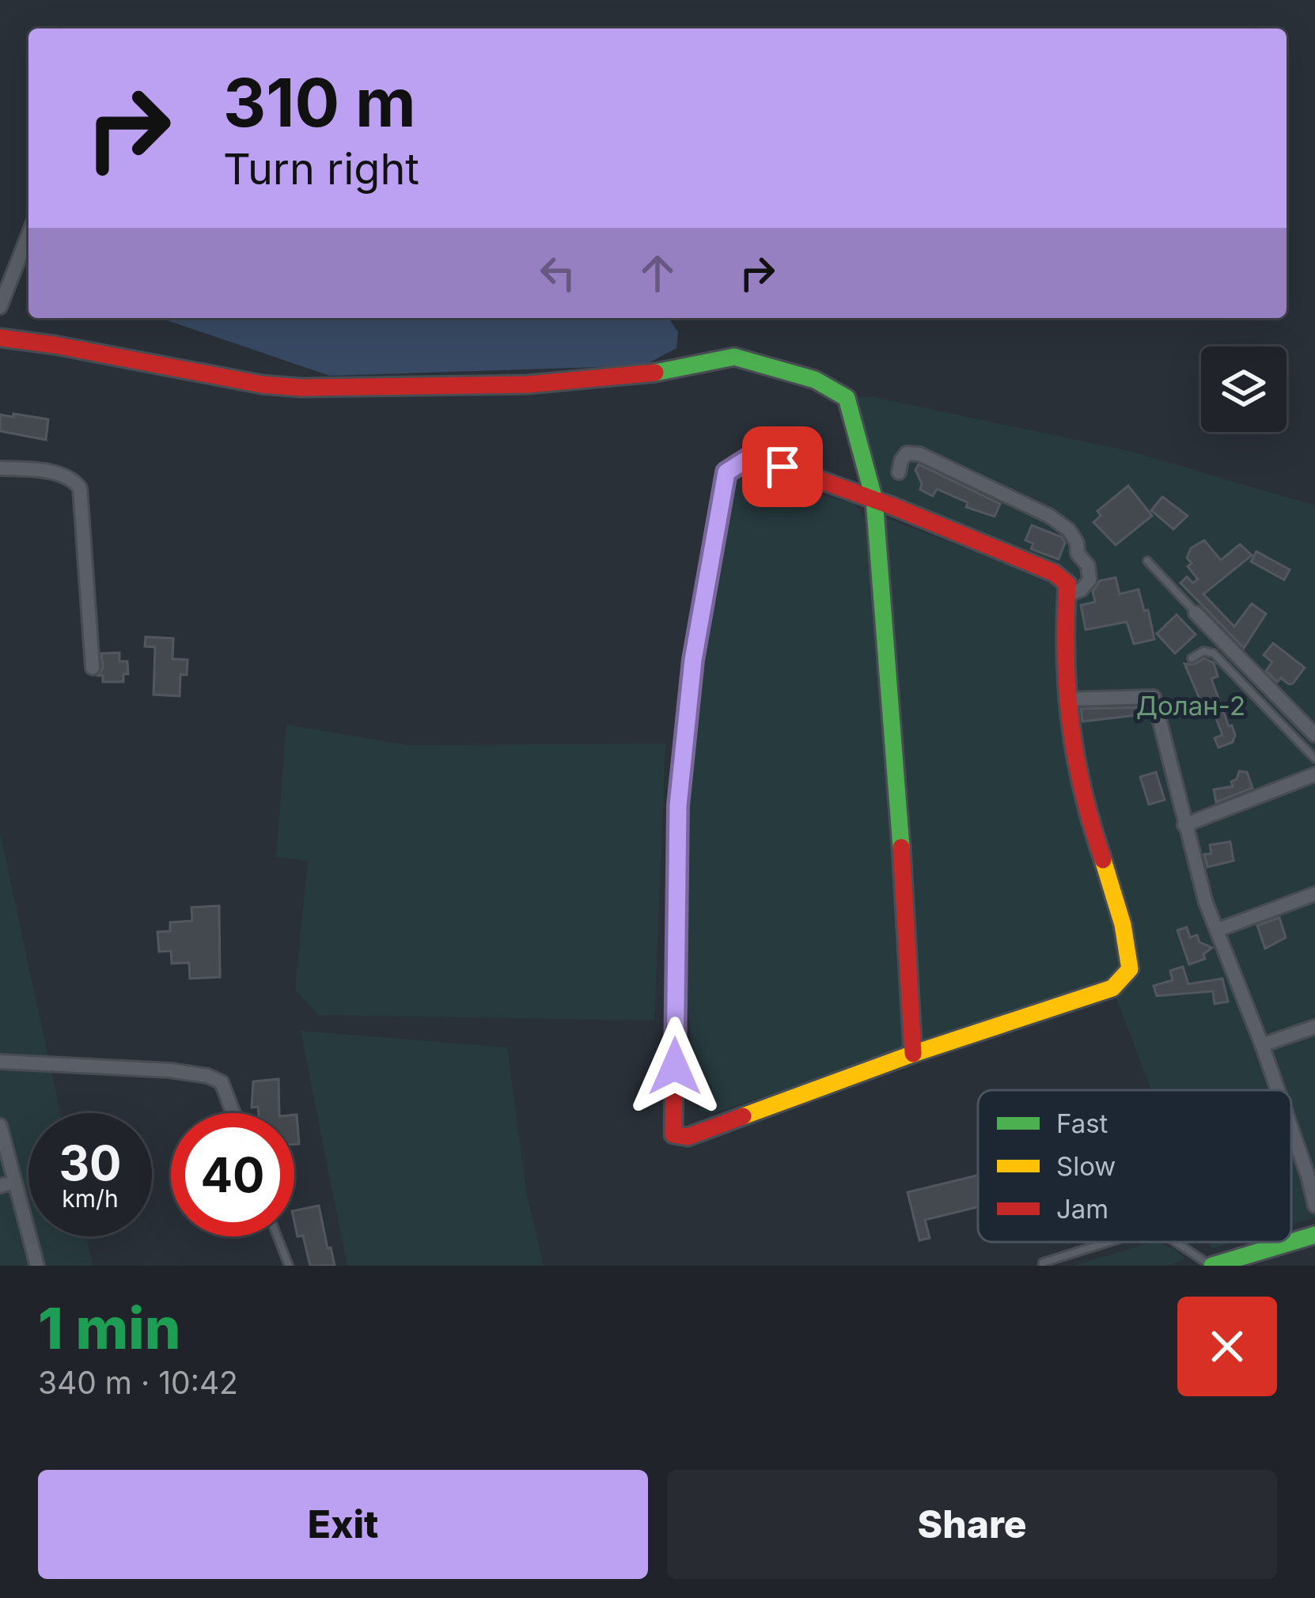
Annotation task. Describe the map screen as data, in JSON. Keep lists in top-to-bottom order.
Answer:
{
  "parks": ["Долан-2"],
  "legend": ["Fast", "Slow", "Jam"],
  "page": {
    "turn": ["310 m", "Turn right"],
    "speed": "30 km/h",
    "limit": "40",
    "heading": ["1 min", "340 m · 10:42"],
    "buttons": ["Exit", "Share"]
  }
}
